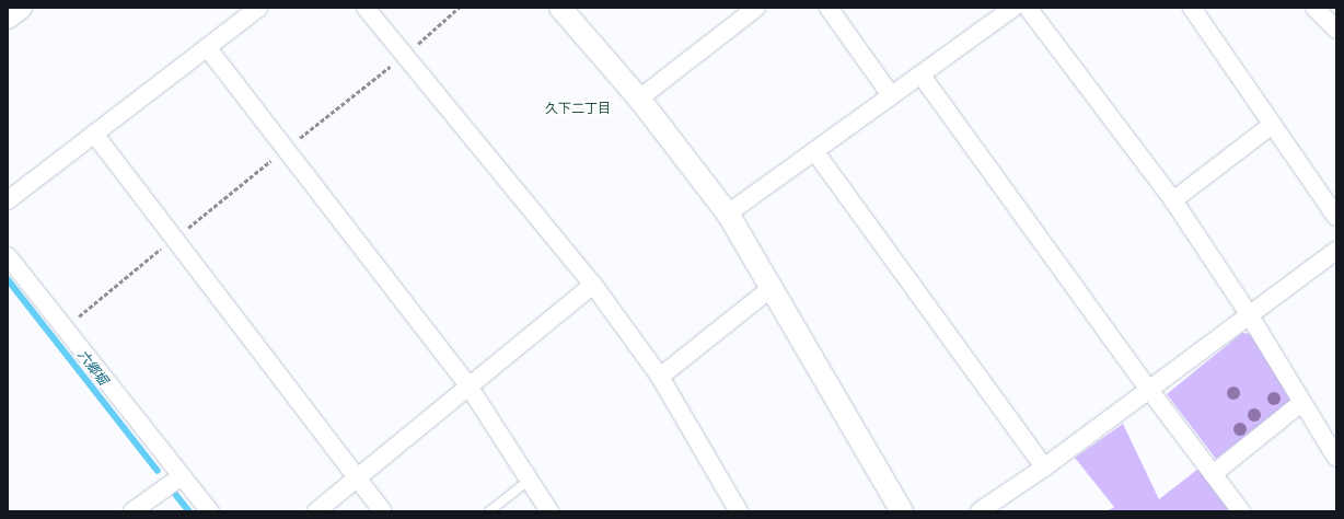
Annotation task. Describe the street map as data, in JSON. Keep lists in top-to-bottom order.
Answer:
{
  "districts": ["久下二丁目"],
  "water": ["六郷堀"]
}
